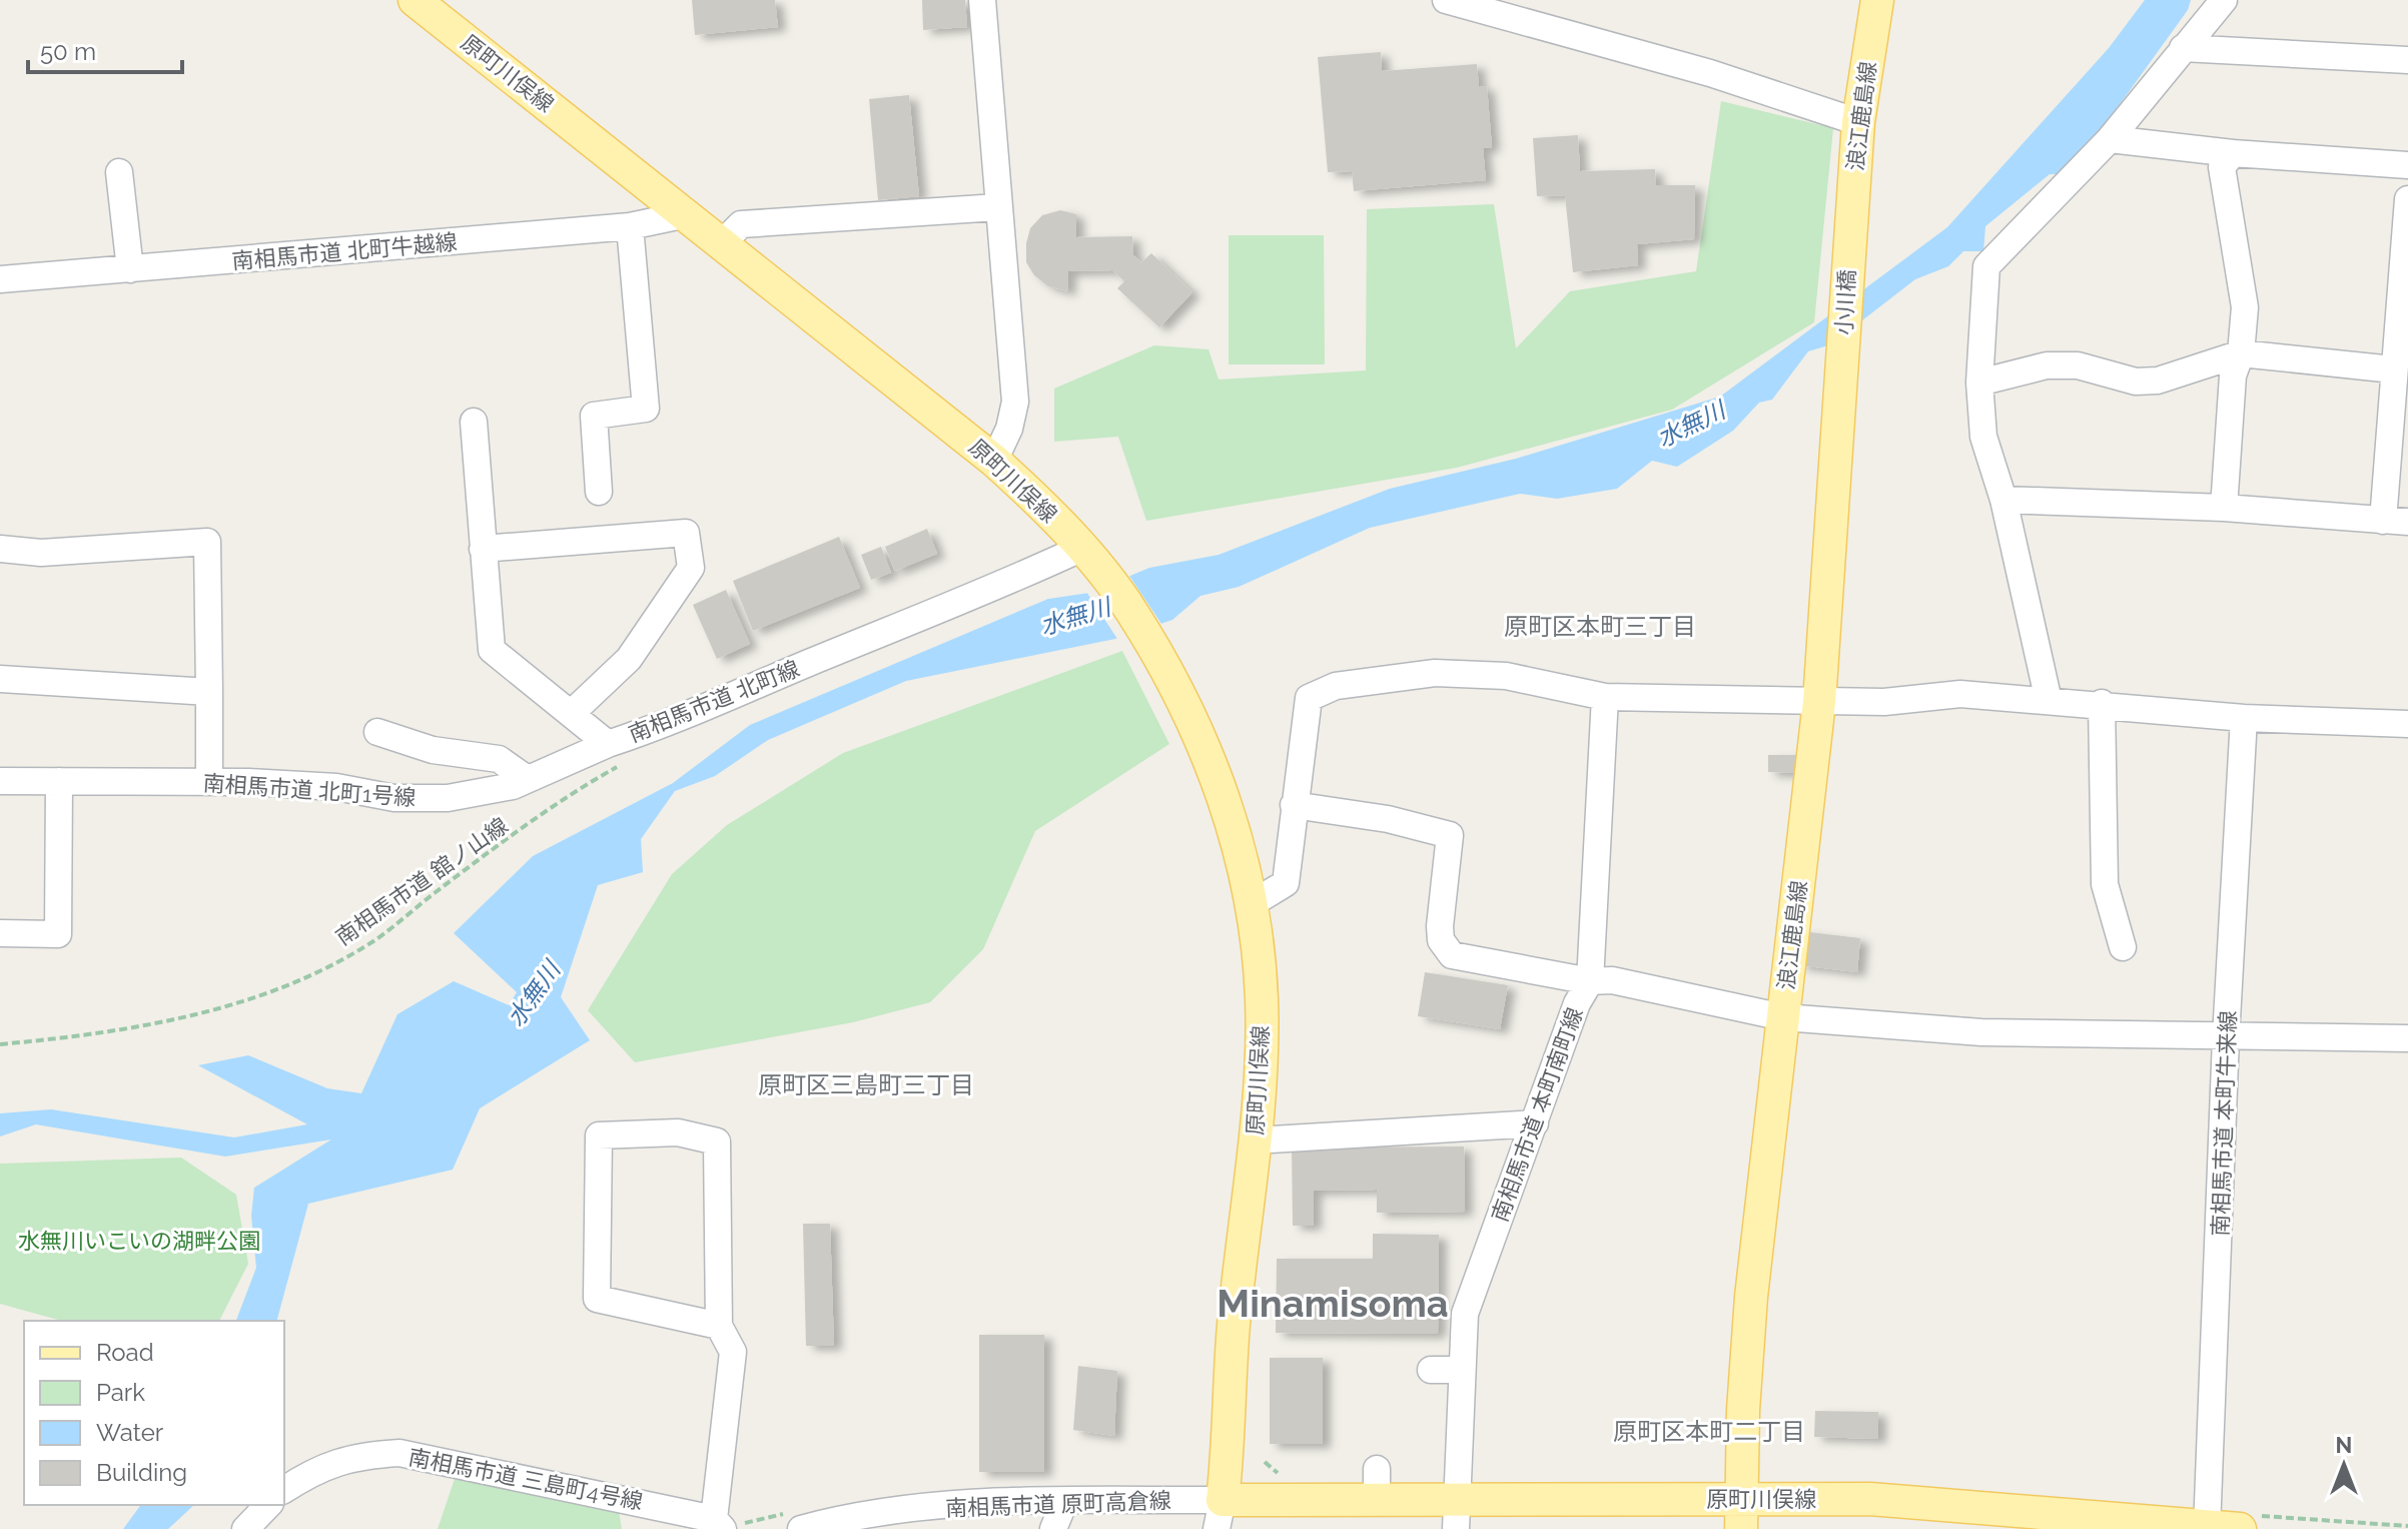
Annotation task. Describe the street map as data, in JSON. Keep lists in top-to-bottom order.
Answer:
{
  "streets": {
    "main road": ["原町川俣線", "浪江鹿島線", "小川橋"],
    "street": [
      "南相馬市道 北町牛越線",
      "南相馬市道 北町線",
      "南相馬市道 北町1号線",
      "南相馬市道 本町南町線",
      "南相馬市道 本町牛来線",
      "南相馬市道 三島町4号線",
      "南相馬市道 原町高倉線"
    ],
    "path": ["南相馬市道 舘ノ山線"]
  },
  "crossings": [
    ["原町川俣線", "浪江鹿島線"],
    ["原町川俣線", "南相馬市道 北町牛越線"],
    ["原町川俣線", "南相馬市道 北町線"],
    ["原町川俣線", "南相馬市道 本町南町線"],
    ["原町川俣線", "南相馬市道 本町牛来線"],
    ["原町川俣線", "南相馬市道 原町高倉線"],
    ["浪江鹿島線", "小川橋"],
    ["南相馬市道 北町線", "南相馬市道 北町1号線"],
    ["南相馬市道 北町線", "南相馬市道 舘ノ山線"],
    ["南相馬市道 北町1号線", "南相馬市道 舘ノ山線"]
  ],
  "districts": [
    "原町区本町三丁目",
    "原町区三島町三丁目",
    "Minamisoma",
    "原町区本町二丁目"
  ],
  "water": ["水無川"],
  "parks": ["水無川いこいの湖畔公園"],
  "legend": [
    "Road",
    "Park",
    "Water",
    "Building"
  ],
  "scale_bar": "50 m",
  "north": "top"
}
